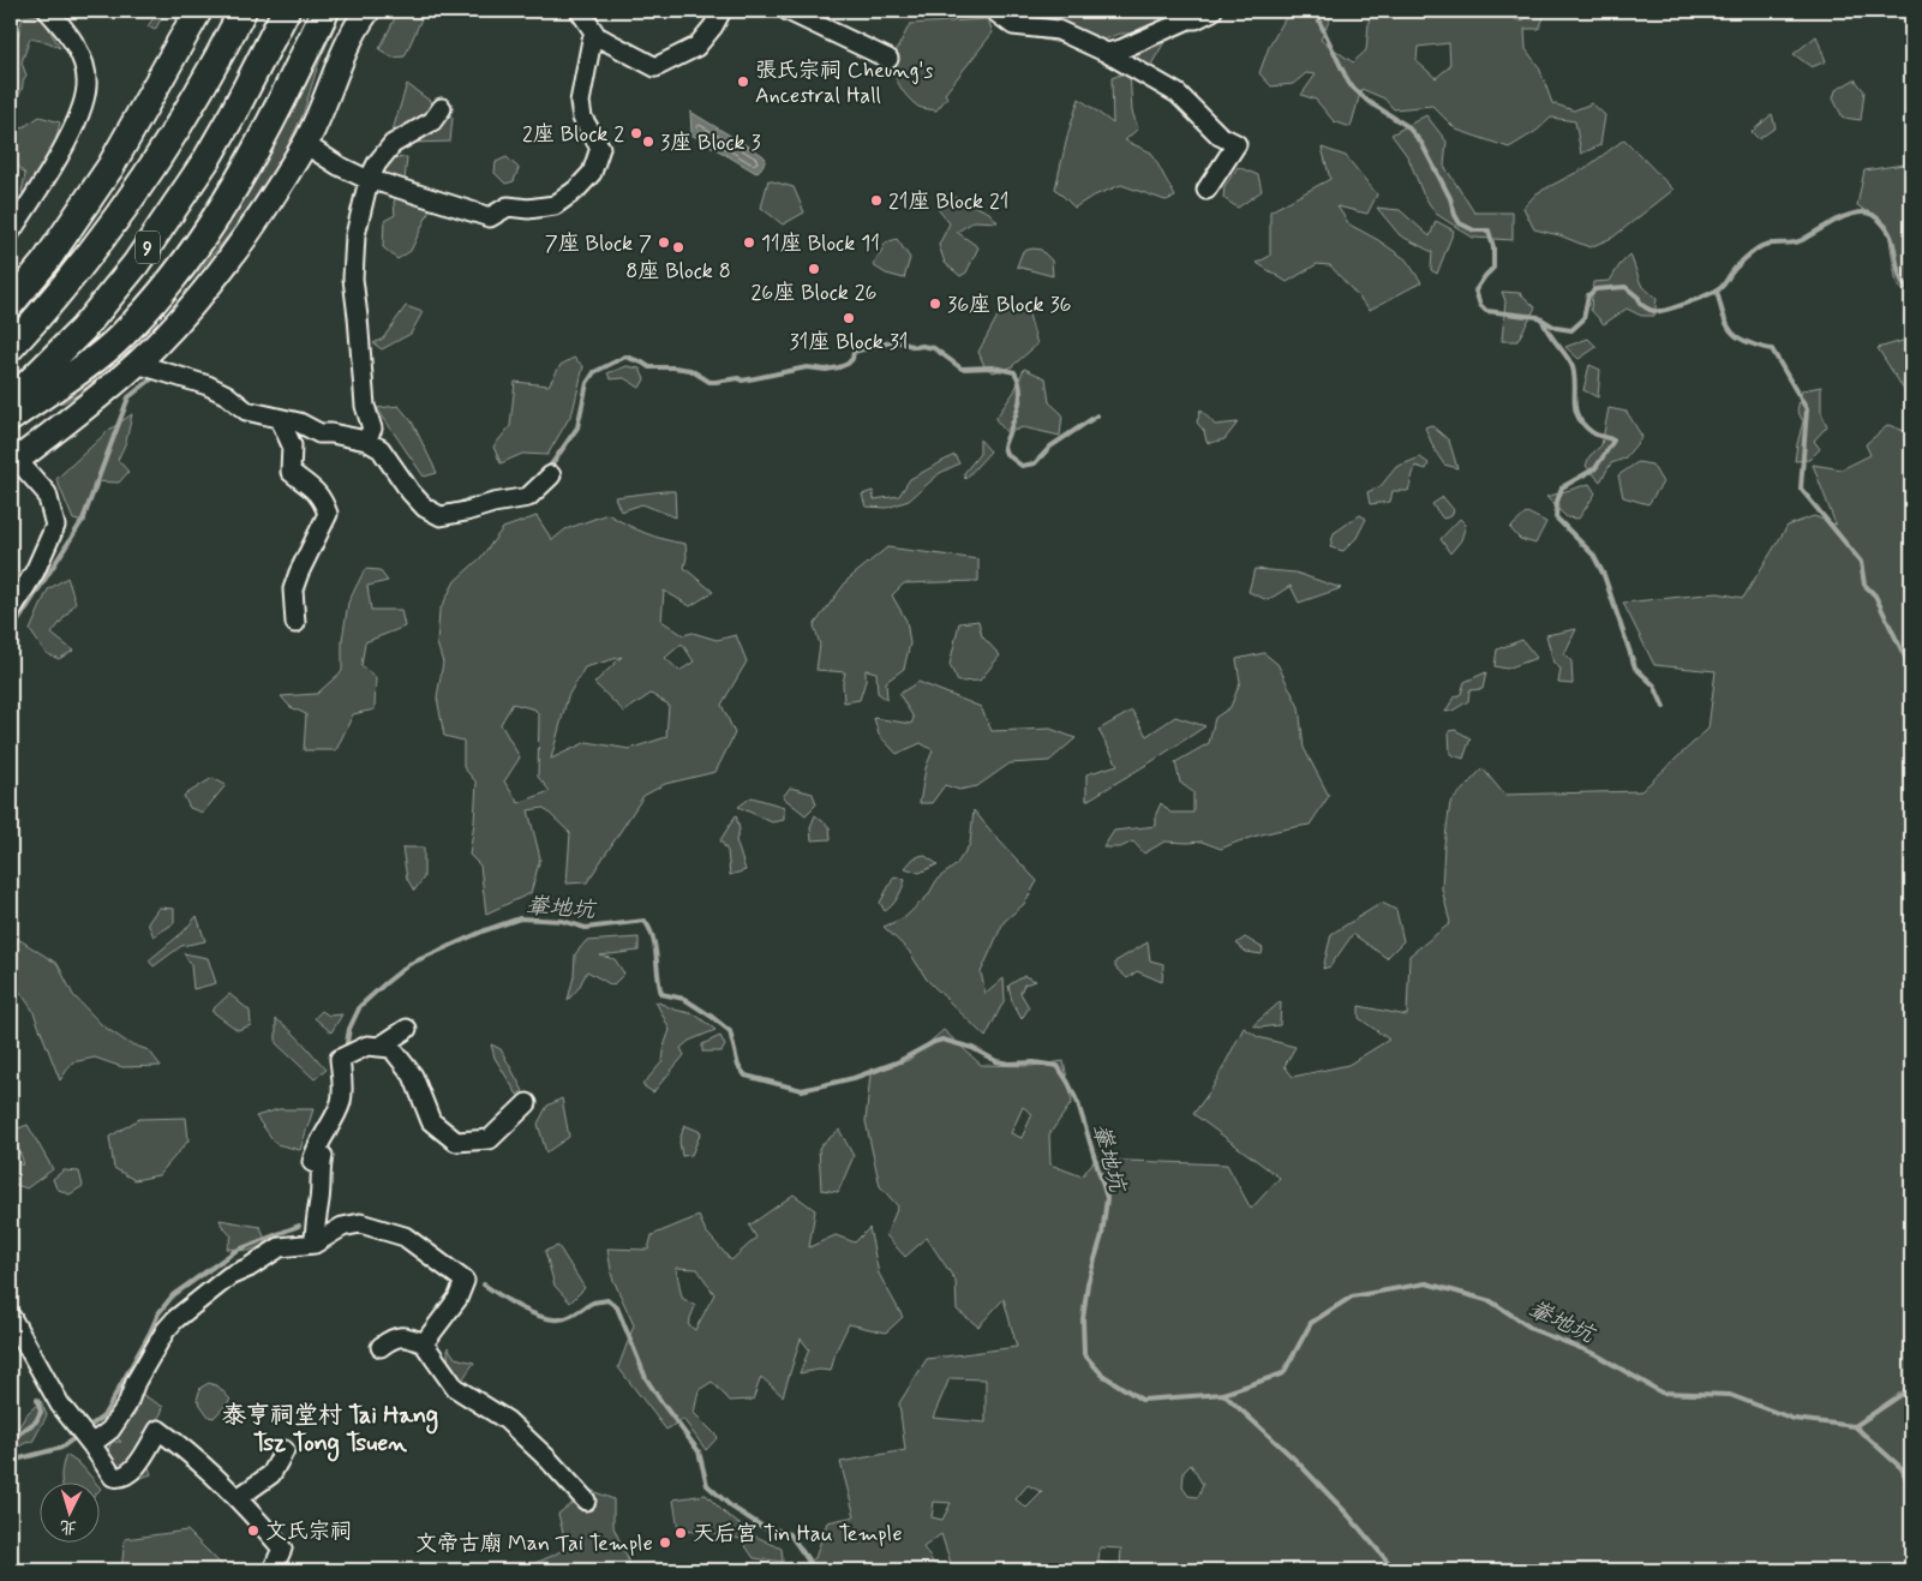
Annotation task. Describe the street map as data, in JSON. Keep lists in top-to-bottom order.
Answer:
{
  "streets": {
    "highway": ["9"]
  },
  "districts": ["泰亨祠堂村 Tai Hang Tsz Tong Tsuen"],
  "water": ["輋地坑"],
  "places": [
    "張氏宗祠 Cheung's Ancestral Hall",
    "2座 Block 2",
    "3座 Block 3",
    "21座 Block 21",
    "7座 Block 7",
    "11座 Block 11",
    "8座 Block 8",
    "26座 Block 26",
    "36座 Block 36",
    "31座 Block 31",
    "文氏宗祠",
    "天后宮 Tin Hau Temple",
    "文帝古廟 Man Tai Temple"
  ],
  "north": "bottom"
}
